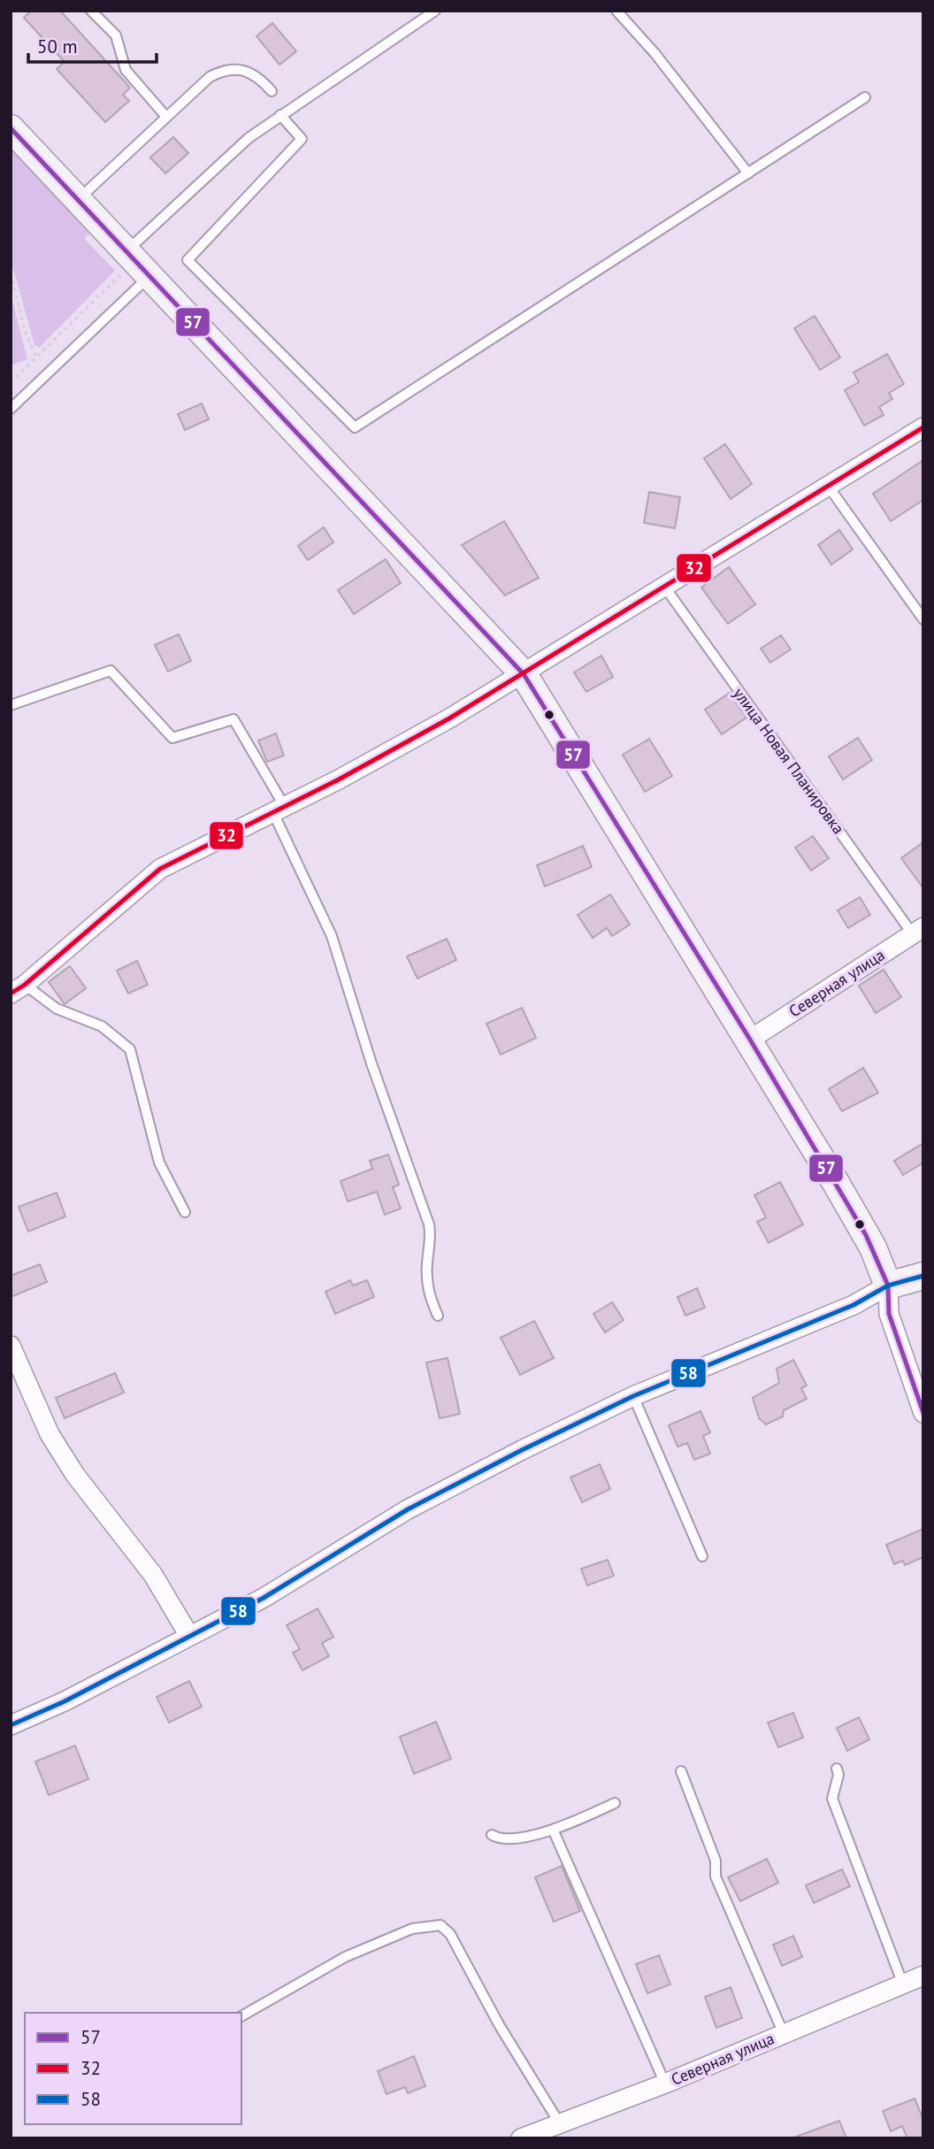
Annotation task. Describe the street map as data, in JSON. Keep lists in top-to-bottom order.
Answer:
{
  "streets": {
    "street": ["Северная улица"],
    "lane": ["улица Новая Планировка"]
  },
  "crossings": [
    ["улица Новая Планировка", "Северная улица"]
  ],
  "lines": ["transit line 57", "transit line 32", "transit line 58"],
  "legend": ["57", "32", "58"],
  "scale_bar": "50 m"
}
